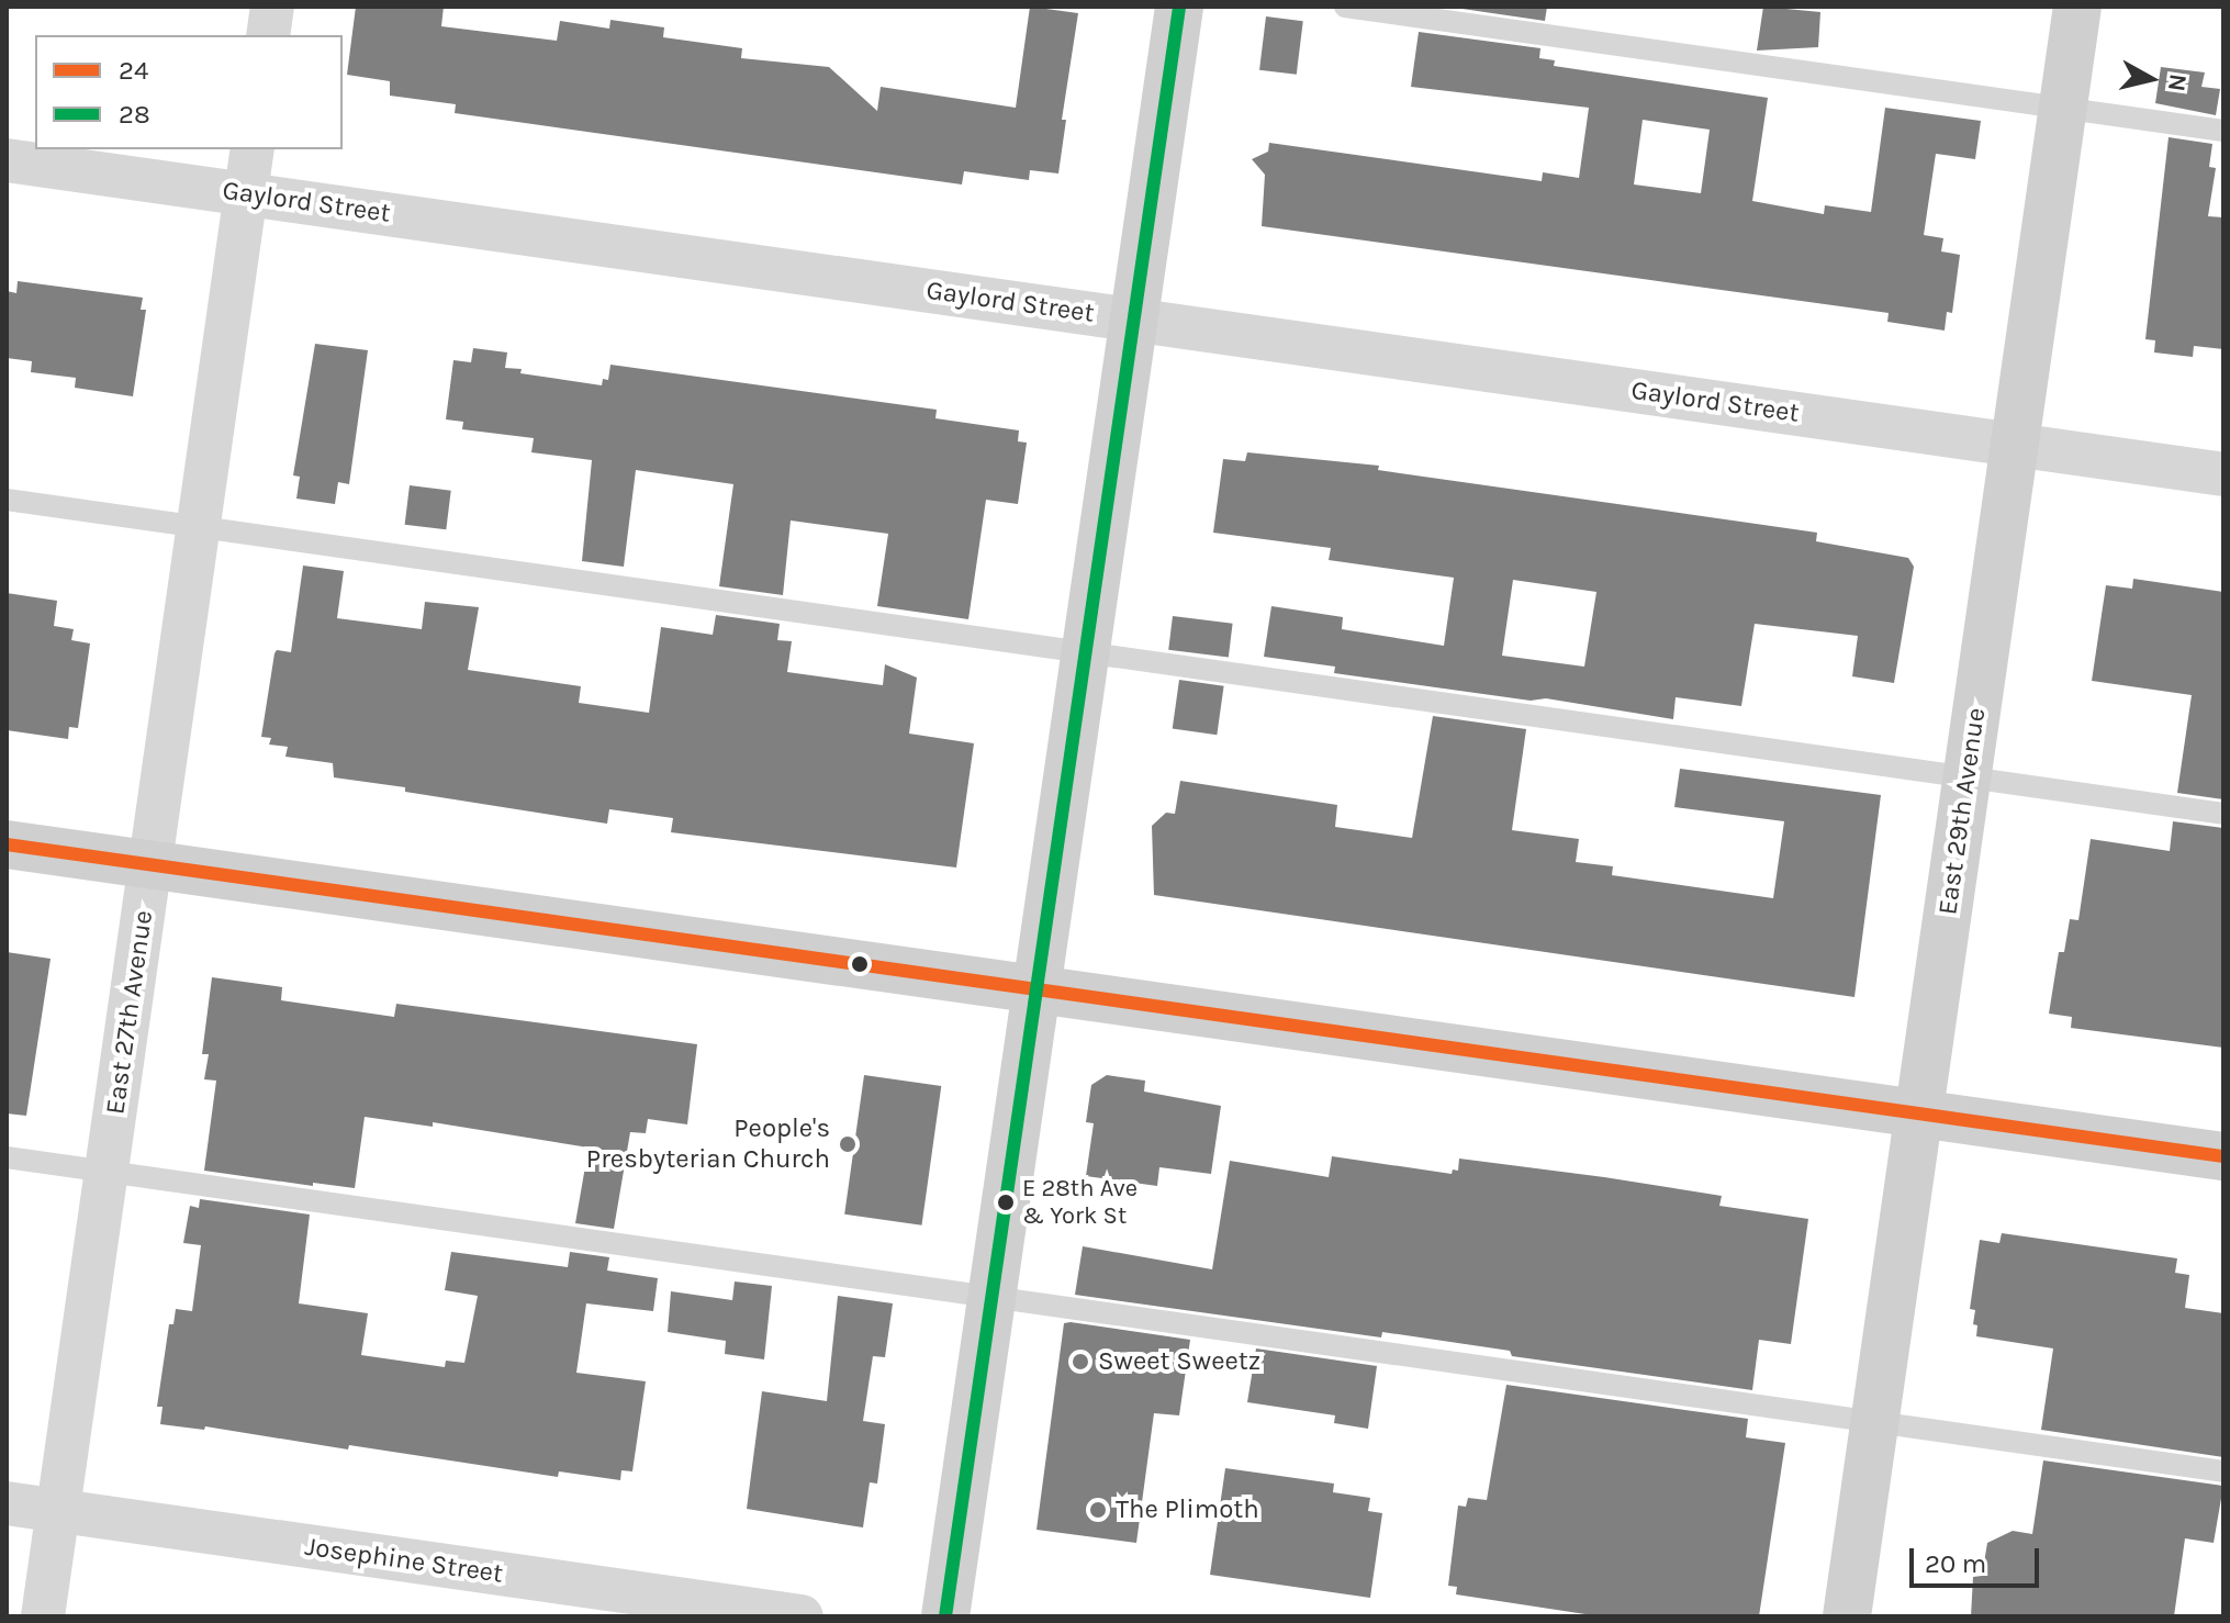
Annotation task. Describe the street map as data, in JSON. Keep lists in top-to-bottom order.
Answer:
{
  "streets": {
    "street": [
      "Gaylord Street",
      "East 29th Avenue",
      "East 27th Avenue",
      "Josephine Street"
    ]
  },
  "crossings": [
    ["Gaylord Street", "East 29th Avenue"],
    ["Gaylord Street", "East 27th Avenue"],
    ["East 27th Avenue", "Josephine Street"]
  ],
  "places": [
    "People's Presbyterian Church",
    "E 28th Ave & York St",
    "Sweet Sweetz",
    "The Plimoth"
  ],
  "lines": ["transit line 28", "transit line 24"],
  "legend": ["24", "28"],
  "scale_bar": "20 m",
  "north": "right"
}
